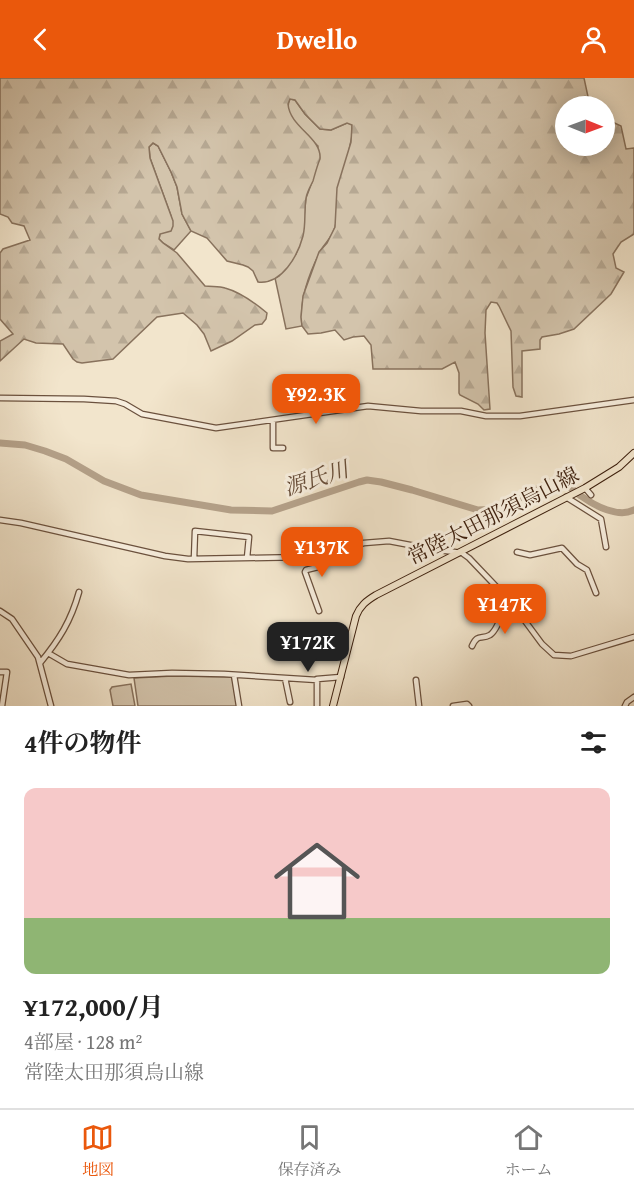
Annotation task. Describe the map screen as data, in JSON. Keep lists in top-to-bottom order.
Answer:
{
  "streets": {
    "main road": ["常陸太田那須烏山線"]
  },
  "water": ["源氏川"],
  "north": "right",
  "page": {
    "header": "Dwello",
    "price": [
      "¥92.3K",
      "¥137K",
      "¥147K",
      "¥172K"
    ],
    "heading": "4件の物件",
    "list": [
      {
        "name": "¥172,000/月",
        "note": "4部屋 · 128 m² · 常陸太田那須烏山線"
      }
    ],
    "tabs": ["地図", "保存済み", "ホーム"]
  }
}
